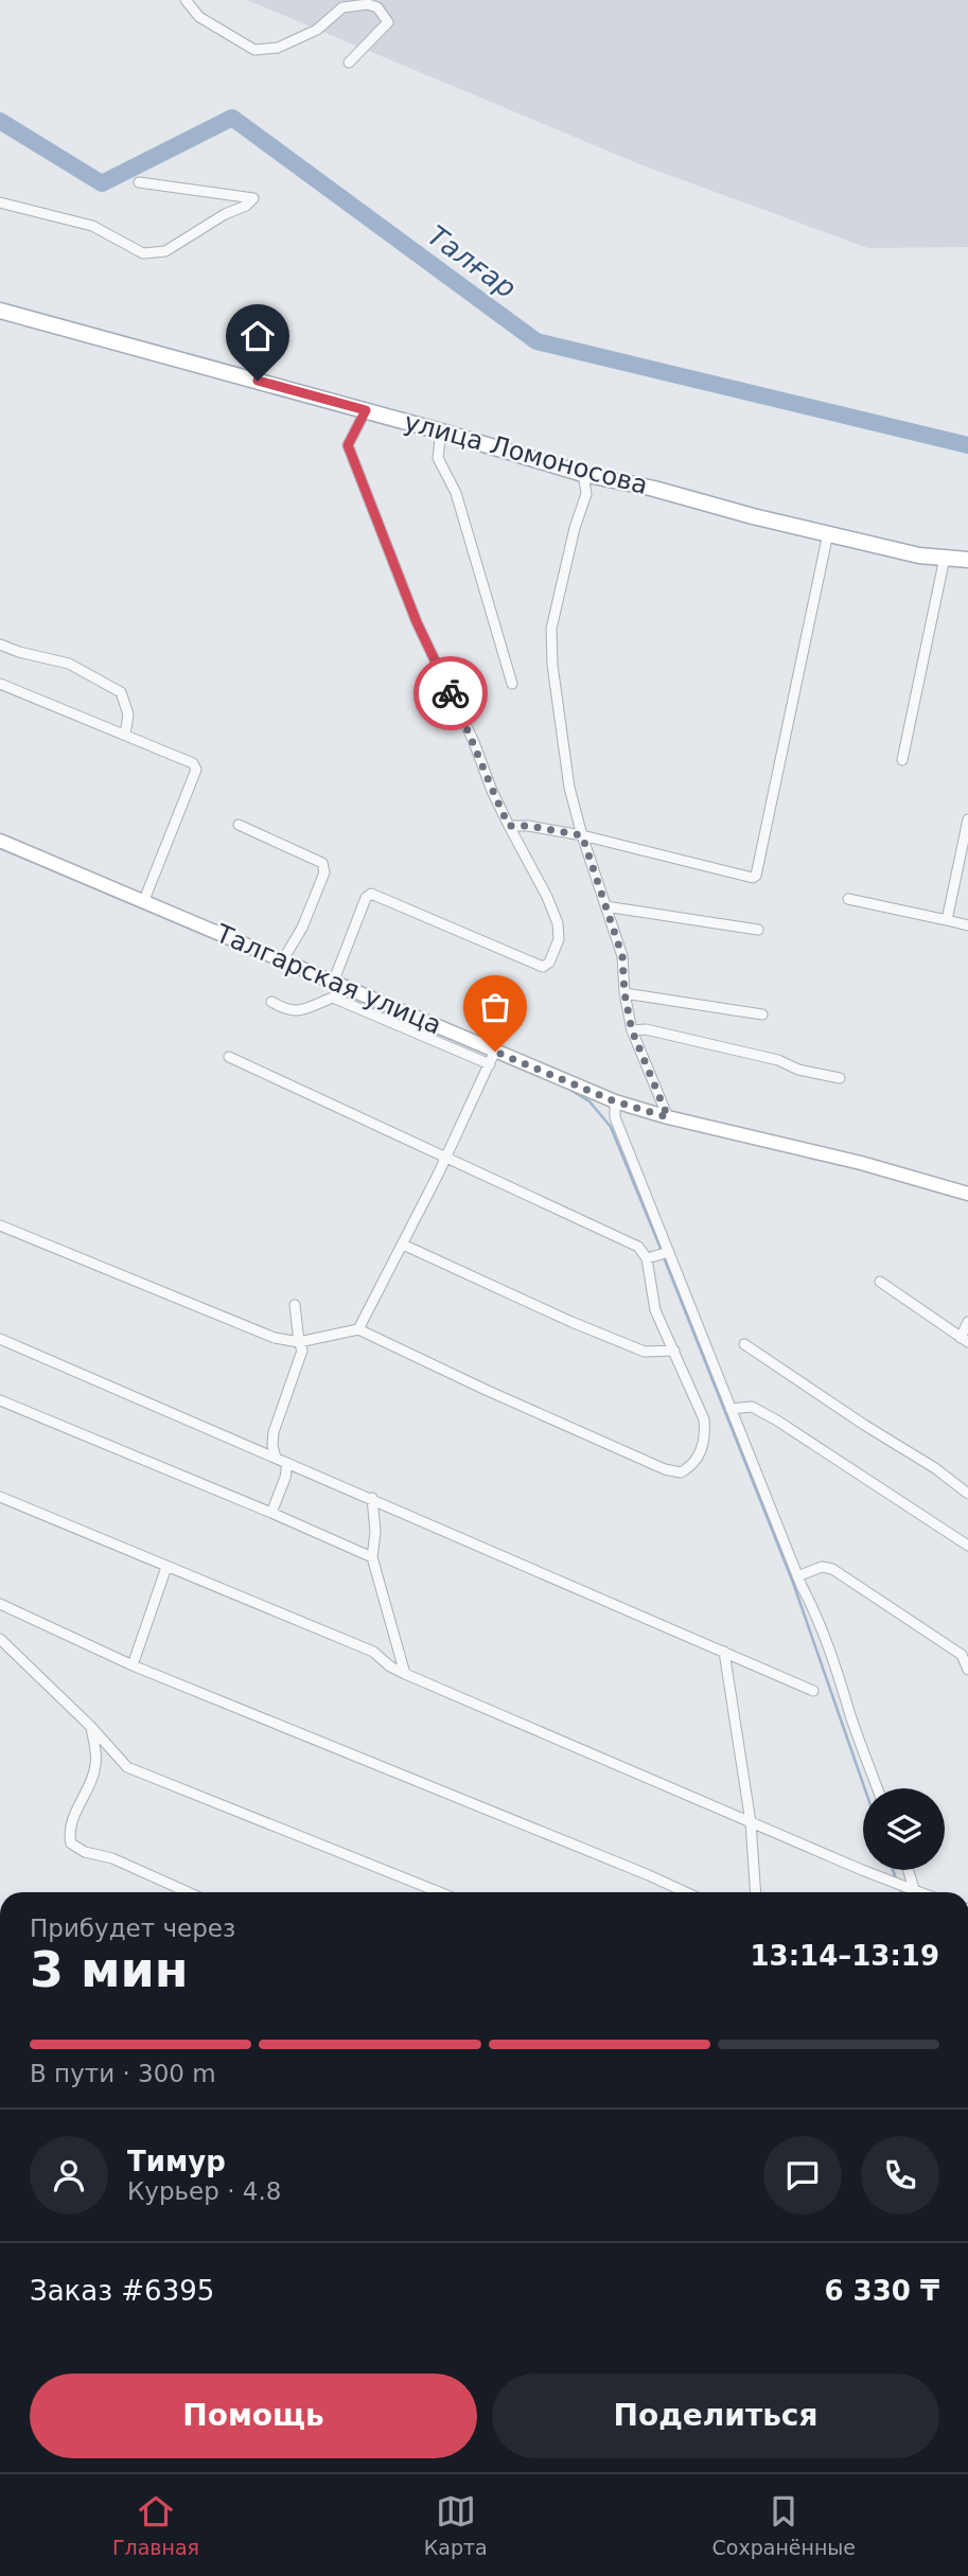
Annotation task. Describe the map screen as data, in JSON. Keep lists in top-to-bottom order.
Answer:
{
  "streets": {
    "main road": ["улица Ломоносова"],
    "street": ["Талгарская улица"]
  },
  "water": ["Талғар"],
  "page": {
    "heading": ["3 мин", "Прибудет через", "13:14–13:19"],
    "panel": [
      "Тимур",
      "Курьер · 4.8",
      "Заказ #6395",
      "6 330 ₸"
    ],
    "bar": "В пути · 300 m",
    "buttons": ["Помощь", "Поделиться"],
    "tabs": ["Главная", "Карта", "Сохранённые"]
  }
}
